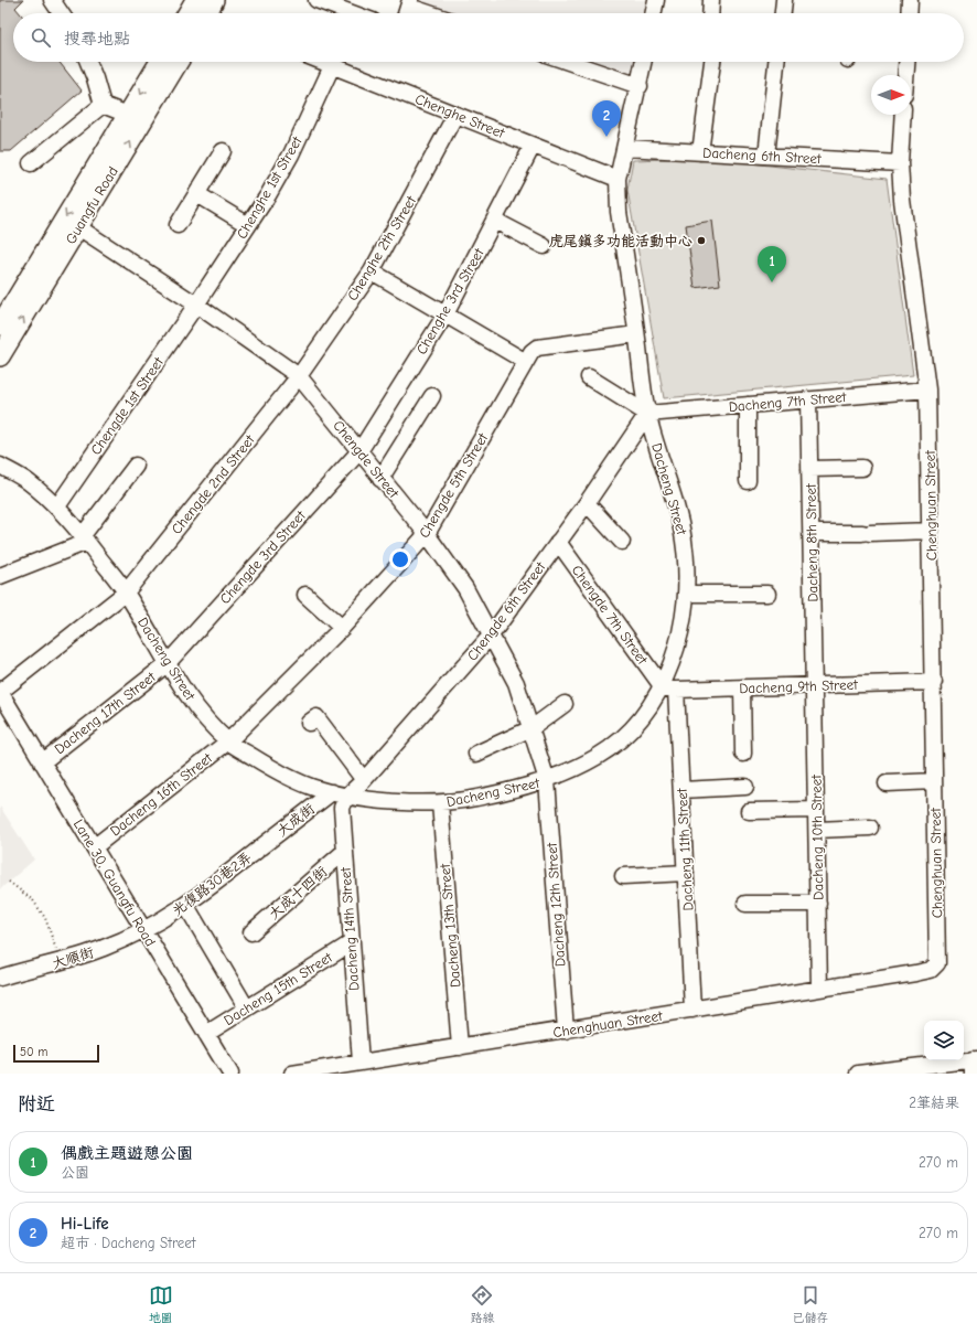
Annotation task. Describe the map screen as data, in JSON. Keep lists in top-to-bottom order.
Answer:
{
  "streets": {
    "main road": ["Guangfu Road"],
    "street": [
      "Chenghe Street",
      "Dacheng 6th Street",
      "Chenghe 1st Street",
      "Chenghe 2th Street",
      "Chenghe 3rd Street",
      "Dacheng 7th Street",
      "Chengde 1st Street",
      "Chengde Street",
      "Chengde 2nd Street",
      "Chengde 5th Street",
      "Dacheng Street",
      "Chenghuan Street",
      "Dacheng 8th Street",
      "Chengde 3rd Street",
      "Chengde 6th Street",
      "Chengde 7th Street",
      "Dacheng 9th Street",
      "Dacheng 17th Street",
      "Dacheng 16th Street",
      "大成街",
      "Dacheng 10th Street",
      "Dacheng 11th Street",
      "Lane 30, Guangfu Road",
      "光復路30巷2弄",
      "大成十四街",
      "Dacheng 12th Street",
      "Dacheng 13th Street",
      "Dacheng 14th Street",
      "大順街",
      "Dacheng 15th Street"
    ]
  },
  "crossings": [
    ["Chenghe Street", "Chenghe 1st Street"],
    ["Chenghe Street", "Chenghe 2th Street"],
    ["Chenghe Street", "Chenghe 3rd Street"],
    ["Chenghe Street", "Dacheng Street"],
    ["Dacheng 6th Street", "Dacheng Street"],
    ["Dacheng 6th Street", "Chenghuan Street"],
    ["Chenghe 1st Street", "Chengde 1st Street"],
    ["Chenghe 1st Street", "Chengde Street"],
    ["Guangfu Road", "Chengde Street"],
    ["Chenghe 2th Street", "Chengde Street"],
    ["Chenghe 2th Street", "Chengde 2nd Street"],
    ["Chenghe 3rd Street", "Chengde Street"],
    ["Chenghe 3rd Street", "Chengde 3rd Street"],
    ["Dacheng 7th Street", "Dacheng Street"],
    ["Dacheng 7th Street", "Chenghuan Street"],
    ["Dacheng 7th Street", "Dacheng 8th Street"],
    ["Dacheng 7th Street", "Chengde 6th Street"],
    ["Chengde 1st Street", "Chengde Street"],
    ["Chengde 1st Street", "Dacheng Street"],
    ["Chengde Street", "Chengde 2nd Street"],
    ["Chengde Street", "Chengde 5th Street"],
    ["Chengde Street", "Dacheng Street"],
    ["Chengde Street", "Chengde 3rd Street"],
    ["Chengde Street", "Chengde 6th Street"],
    ["Chengde Street", "Dacheng 12th Street"],
    ["Chengde 2nd Street", "Dacheng Street"],
    ["Chengde 2nd Street", "Lane 30, Guangfu Road"],
    ["Chengde 5th Street", "Dacheng Street"],
    ["Chengde 5th Street", "Dacheng 16th Street"],
    ["Dacheng Street", "Chengde 3rd Street"],
    ["Dacheng Street", "Chengde 6th Street"],
    ["Dacheng Street", "Chengde 7th Street"],
    ["Dacheng Street", "Dacheng 9th Street"],
    ["Dacheng Street", "Dacheng 17th Street"],
    ["Dacheng Street", "Dacheng 16th Street"],
    ["Dacheng Street", "大成街"],
    ["Dacheng Street", "Dacheng 11th Street"],
    ["Dacheng Street", "Dacheng 12th Street"],
    ["Dacheng Street", "Dacheng 13th Street"],
    ["Dacheng Street", "Dacheng 14th Street"],
    ["Chenghuan Street", "Dacheng 9th Street"],
    ["Chenghuan Street", "Dacheng 10th Street"],
    ["Chenghuan Street", "Dacheng 11th Street"],
    ["Chenghuan Street", "Dacheng 12th Street"],
    ["Chenghuan Street", "Dacheng 13th Street"],
    ["Chenghuan Street", "Dacheng 14th Street"],
    ["Dacheng 8th Street", "Dacheng 9th Street"],
    ["Dacheng 8th Street", "Dacheng 10th Street"],
    ["Chengde 3rd Street", "Dacheng 17th Street"],
    ["Chengde 6th Street", "Chengde 7th Street"],
    ["Chengde 6th Street", "Dacheng 14th Street"],
    ["Chengde 7th Street", "Dacheng 9th Street"],
    ["Chengde 7th Street", "Dacheng 11th Street"],
    ["Dacheng 9th Street", "Dacheng 10th Street"],
    ["Dacheng 9th Street", "Dacheng 11th Street"],
    ["Dacheng 17th Street", "Lane 30, Guangfu Road"],
    ["Dacheng 16th Street", "Lane 30, Guangfu Road"],
    ["大成街", "光復路30巷2弄"],
    ["Lane 30, Guangfu Road", "光復路30巷2弄"],
    ["Lane 30, Guangfu Road", "大順街"],
    ["Lane 30, Guangfu Road", "Dacheng 15th Street"],
    ["光復路30巷2弄", "大順街"],
    ["大成十四街", "Dacheng 14th Street"],
    ["Dacheng 14th Street", "Dacheng 15th Street"]
  ],
  "places": ["虎尾鎮多功能活動中心"],
  "scale_bar": "50 m",
  "north": "right",
  "page": {
    "search": "搜尋地點",
    "pins": ["2", "1"],
    "scale": "50 m",
    "heading": ["附近", "2筆結果"],
    "list": [
      {
        "mark": "1",
        "name": "偶戲主題遊憩公園",
        "note": "公園",
        "value": "270 m"
      },
      {
        "mark": "2",
        "name": "Hi-Life",
        "note": "超市 · Dacheng Street",
        "value": "270 m"
      }
    ],
    "nav": ["地圖", "路線", "已儲存"]
  }
}
